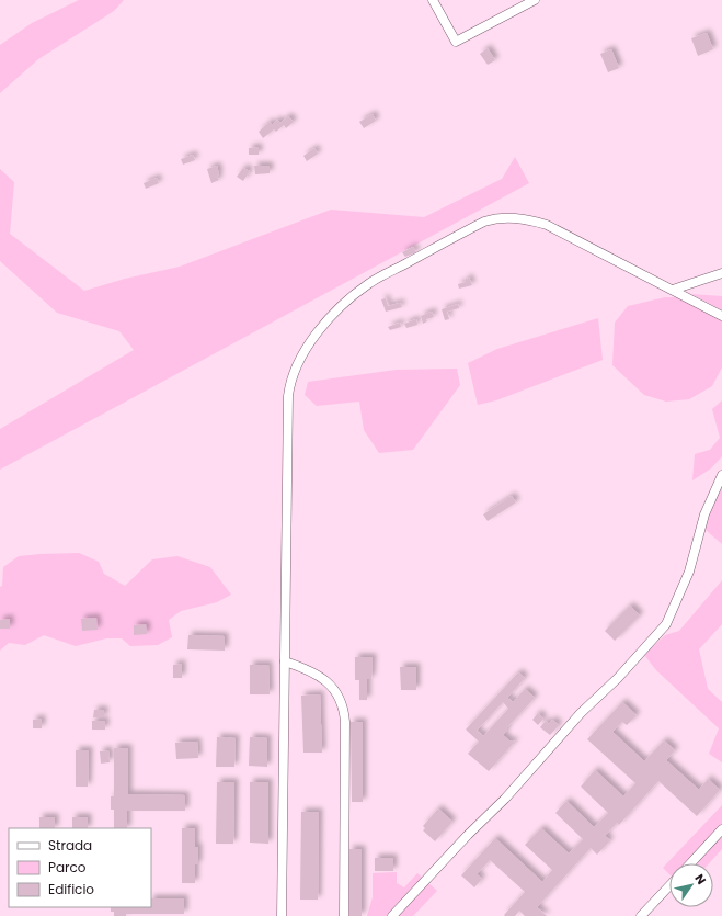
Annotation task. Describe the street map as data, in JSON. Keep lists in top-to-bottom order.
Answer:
{
  "legend": ["Strada", "Parco", "Edificio"],
  "north": "top right"
}
